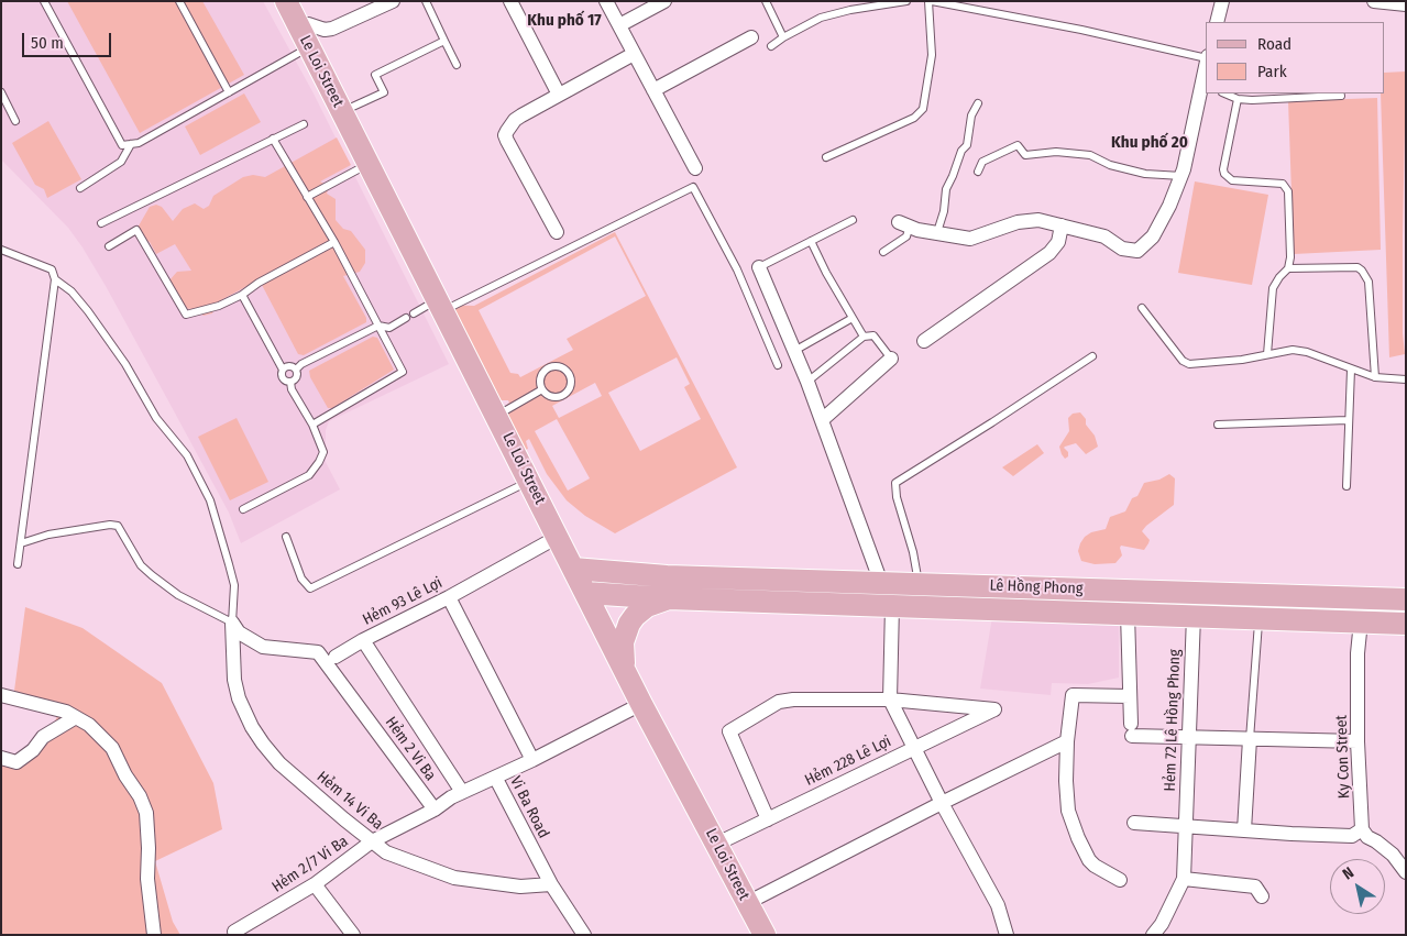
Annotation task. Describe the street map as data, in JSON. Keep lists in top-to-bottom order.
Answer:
{
  "streets": {
    "main road": ["Le Loi Street", "Lê Hồng Phong"],
    "street": [
      "Hẻm 93 Lê Lợi",
      "Hẻm 72 Lê Hồng Phong",
      "Hẻm 2 Vi Ba",
      "Ky Con Street",
      "Hẻm 228 Lê Lợi",
      "Hẻm 14 Vi Ba",
      "Vi Ba Road",
      "Hẻm 2/7 Vi Ba"
    ]
  },
  "crossings": [
    ["Le Loi Street", "Lê Hồng Phong"],
    ["Le Loi Street", "Hẻm 93 Lê Lợi"],
    ["Le Loi Street", "Hẻm 228 Lê Lợi"],
    ["Le Loi Street", "Vi Ba Road"],
    ["Lê Hồng Phong", "Hẻm 72 Lê Hồng Phong"],
    ["Lê Hồng Phong", "Ky Con Street"],
    ["Hẻm 2 Vi Ba", "Hẻm 14 Vi Ba"],
    ["Hẻm 2 Vi Ba", "Hẻm 2/7 Vi Ba"],
    ["Hẻm 14 Vi Ba", "Vi Ba Road"],
    ["Hẻm 14 Vi Ba", "Hẻm 2/7 Vi Ba"]
  ],
  "districts": ["Khu phố 17", "Khu phố 20"],
  "legend": ["Road", "Park"],
  "scale_bar": "50 m",
  "north": "top left"
}
